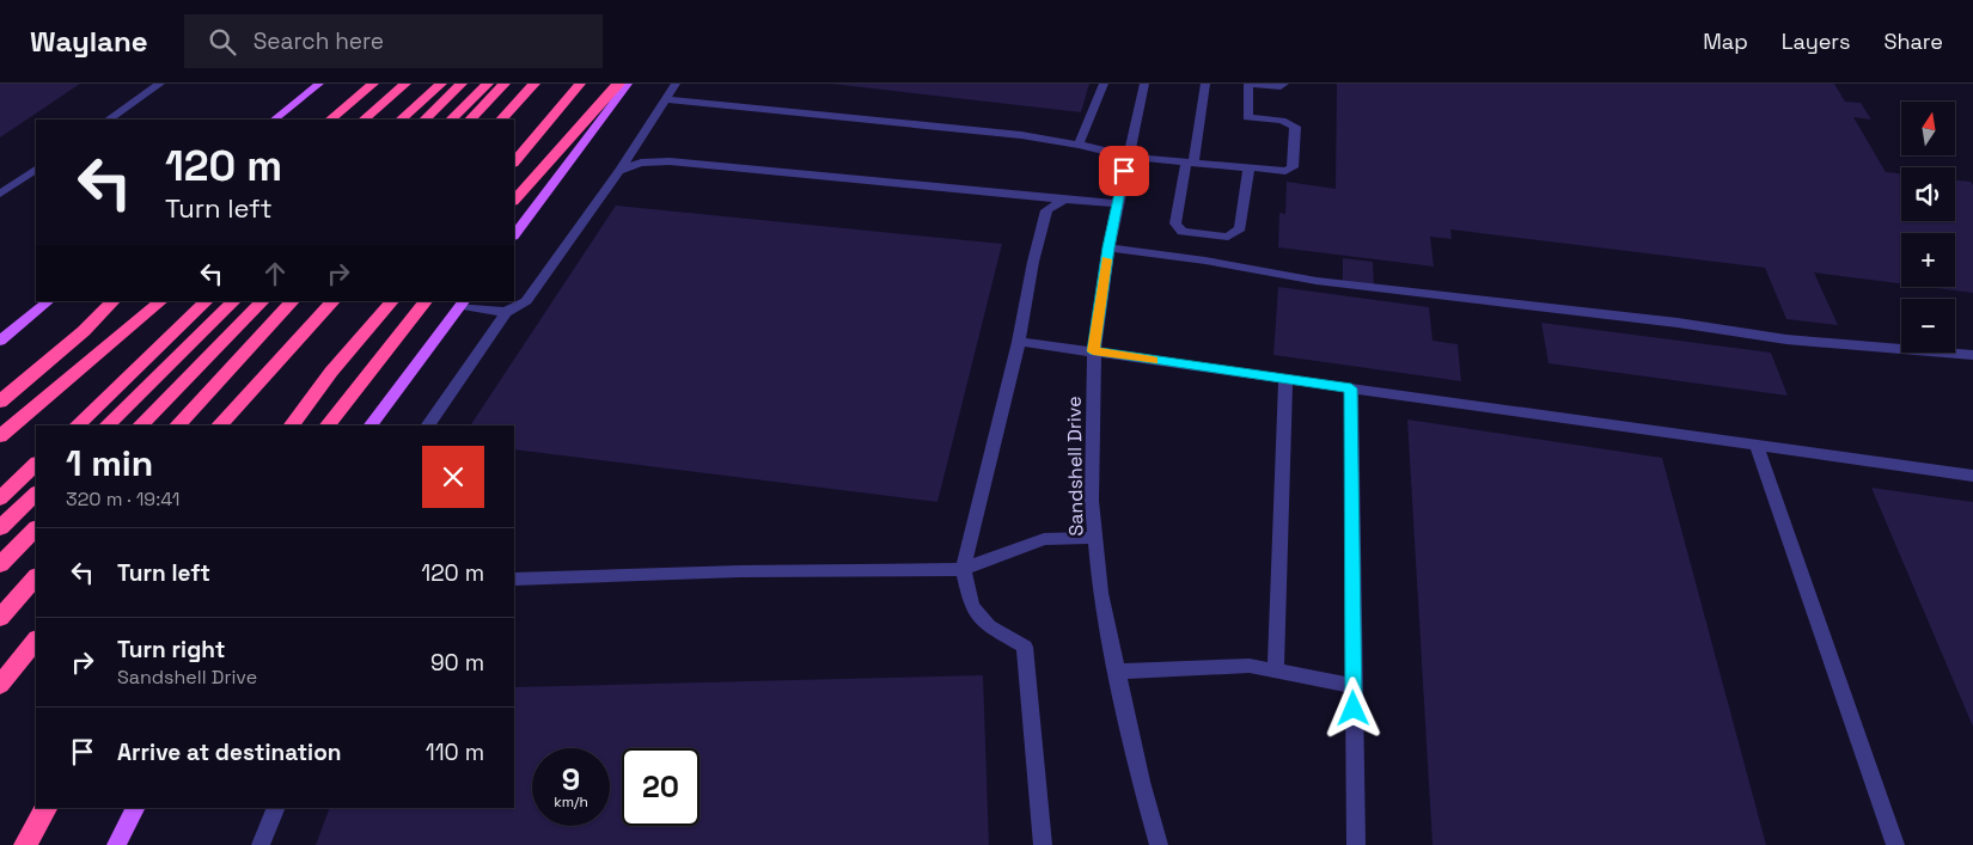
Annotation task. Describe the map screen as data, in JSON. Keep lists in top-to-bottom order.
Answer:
{
  "streets": {
    "street": ["Sandshell Drive"]
  },
  "north": "top",
  "page": {
    "header": "Waylane",
    "search": "Search here",
    "nav": ["Map", "Layers", "Share"],
    "map_buttons": ["+", "−"],
    "turn": ["120 m", "Turn left"],
    "heading": ["1 min", "320 m · 19:41"],
    "list": [
      {
        "name": "Turn left",
        "value": "120 m"
      },
      {
        "name": "Turn right",
        "note": "Sandshell Drive",
        "value": "90 m"
      },
      {
        "name": "Arrive at destination",
        "value": "110 m"
      }
    ],
    "speed": "9 km/h",
    "limit": "20"
  }
}
